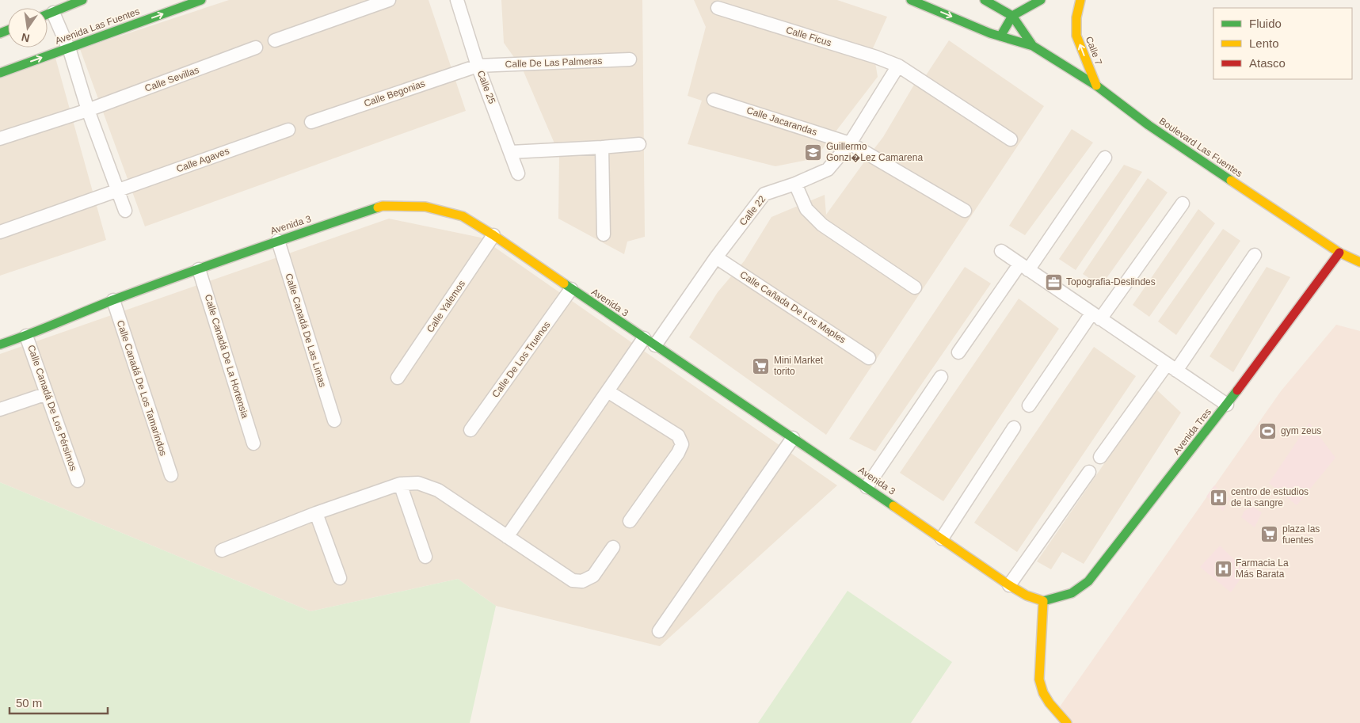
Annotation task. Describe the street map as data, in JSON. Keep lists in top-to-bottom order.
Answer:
{
  "streets": {
    "street": [
      "Avenida Las Fuentes",
      "Calle Ficus",
      "Calle 7",
      "Calle De Las Palmeras",
      "Calle Sevillas",
      "Calle 25",
      "Calle Begonias",
      "Calle Jacarandas",
      "Boulevard Las Fuentes",
      "Calle Agaves",
      "Calle 22",
      "Avenida 3",
      "Calle Yalemos",
      "Calle Cañada De Los Maples",
      "Calle Canadá De Las Limas",
      "Calle Canadá De La Hortensia",
      "Calle De Los Truenos",
      "Calle Canadá De Los Tamarindos",
      "Calle Canadá De Los Pérsimos",
      "Avenida Tres"
    ]
  },
  "crossings": [
    ["Calle Ficus", "Calle 22"],
    ["Calle 7", "Boulevard Las Fuentes"],
    ["Calle De Las Palmeras", "Calle 25"],
    ["Calle De Las Palmeras", "Calle Begonias"],
    ["Calle 25", "Calle Begonias"],
    ["Calle Jacarandas", "Calle 22"],
    ["Boulevard Las Fuentes", "Avenida Tres"],
    ["Calle 22", "Avenida 3"],
    ["Calle 22", "Calle Cañada De Los Maples"],
    ["Avenida 3", "Calle Yalemos"],
    ["Avenida 3", "Calle Canadá De Las Limas"],
    ["Avenida 3", "Calle Canadá De La Hortensia"],
    ["Avenida 3", "Calle De Los Truenos"],
    ["Avenida 3", "Calle Canadá De Los Tamarindos"],
    ["Avenida 3", "Calle Canadá De Los Pérsimos"],
    ["Avenida 3", "Avenida Tres"]
  ],
  "one_way": ["Avenida Las Fuentes"],
  "places": {
    "school or university": ["Guillermo Gonzi�Lez Camarena"],
    "office": ["Topografia-Deslindes"],
    "supermarket": ["Mini Market torito", "plaza las fuentes"],
    "sports": ["gym zeus"],
    "hospital": ["centro de estudios de la sangre", "Farmacia La Más Barata"]
  },
  "legend": ["Fluido", "Lento", "Atasco"],
  "scale_bar": "50 m",
  "north": "bottom"
}
